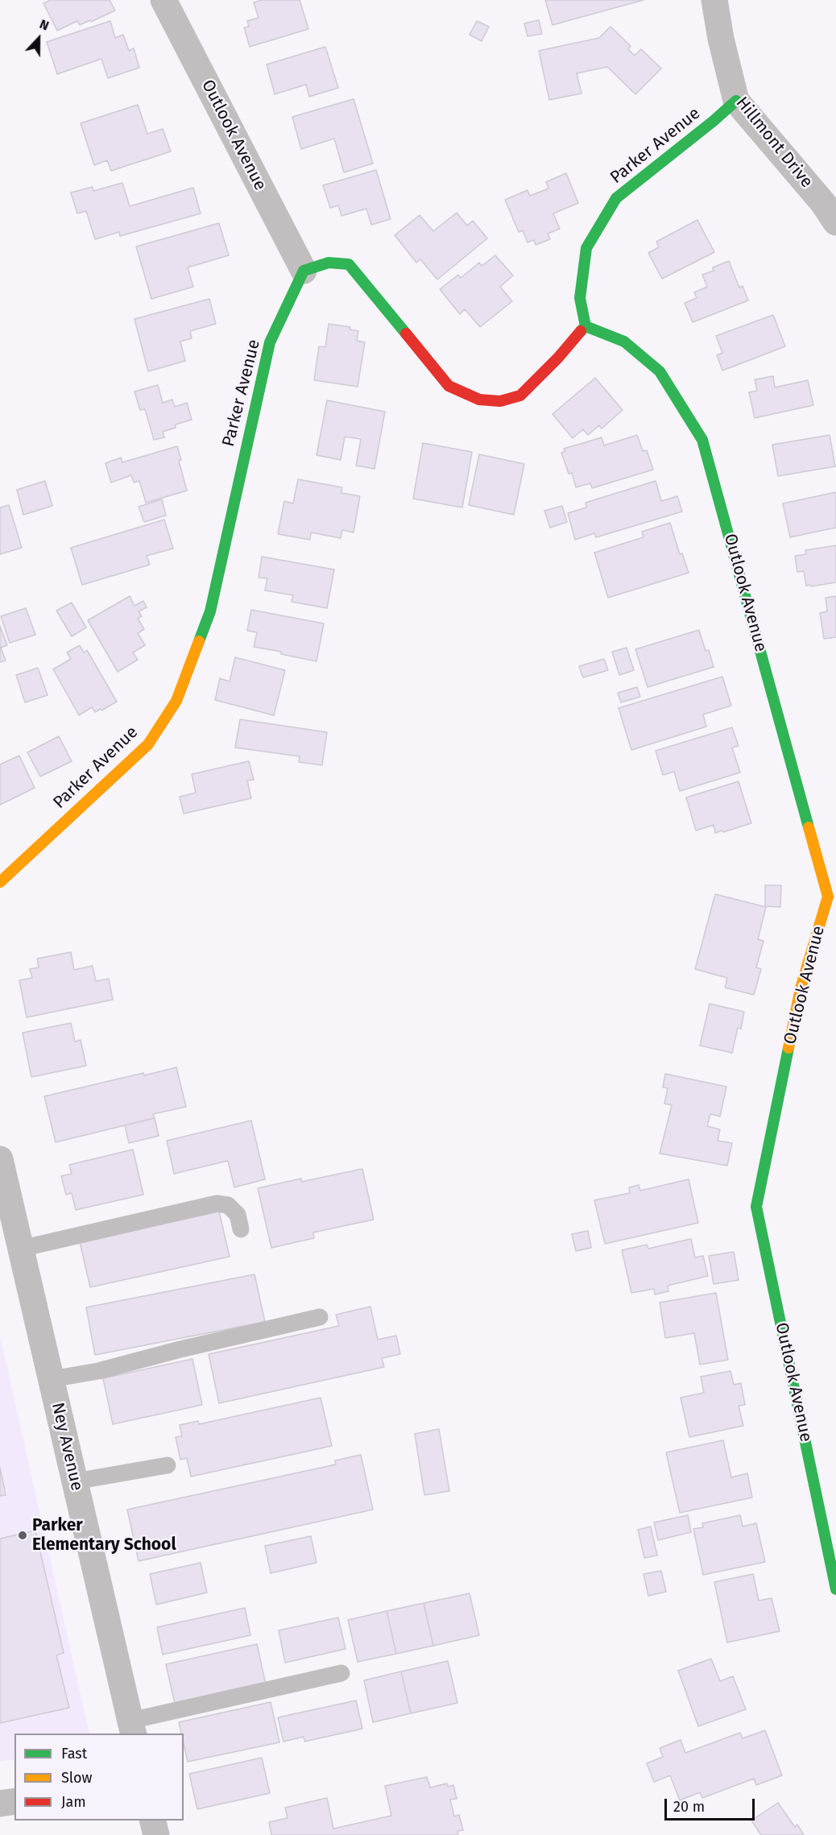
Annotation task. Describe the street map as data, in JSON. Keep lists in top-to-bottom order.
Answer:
{
  "streets": {
    "street": [
      "Outlook Avenue",
      "Hillmont Drive",
      "Parker Avenue",
      "Ney Avenue"
    ]
  },
  "crossings": [
    ["Outlook Avenue", "Parker Avenue"],
    ["Hillmont Drive", "Parker Avenue"]
  ],
  "places": ["Parker Elementary School"],
  "legend": ["Fast", "Slow", "Jam"],
  "scale_bar": "20 m",
  "north": "top"
}
